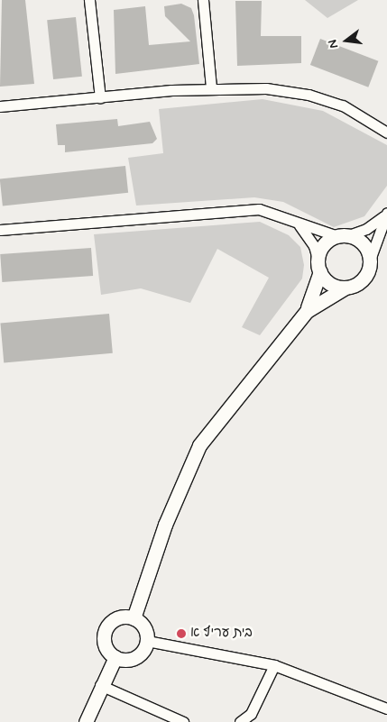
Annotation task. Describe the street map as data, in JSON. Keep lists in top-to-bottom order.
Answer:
{
  "places": ["בית עריף א"],
  "north": "left"
}
